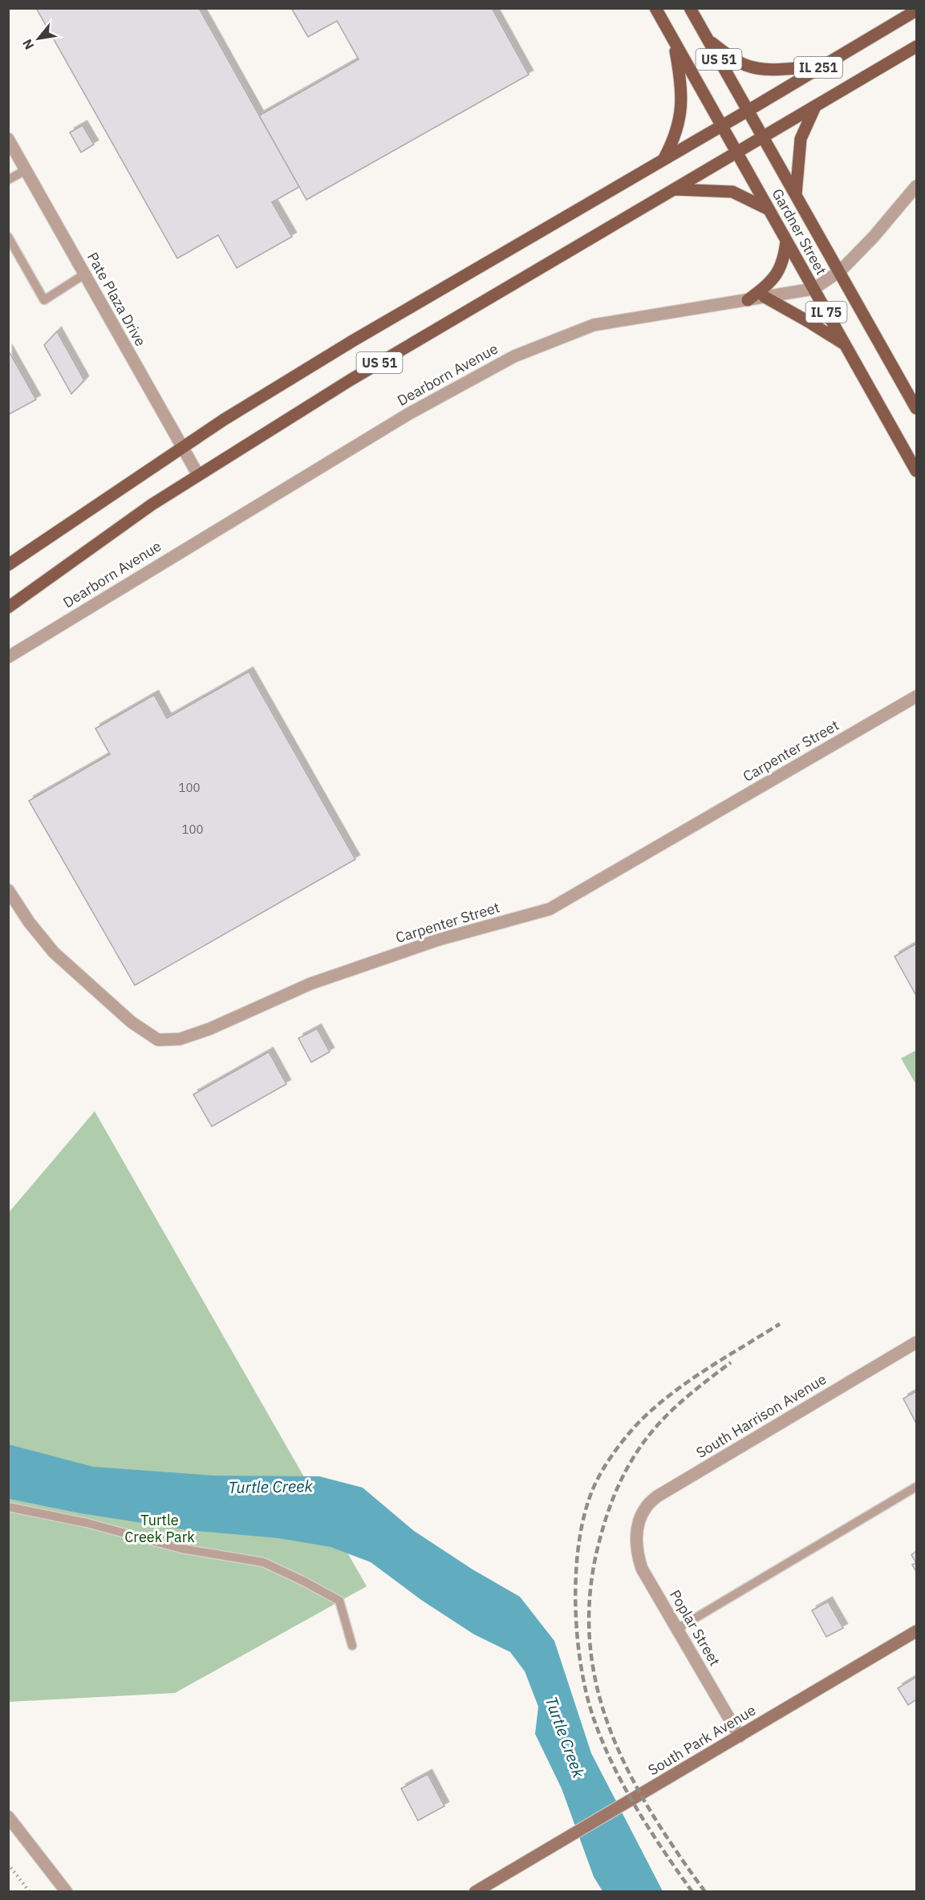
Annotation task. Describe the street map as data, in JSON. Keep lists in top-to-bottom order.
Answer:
{
  "streets": {
    "main road": [
      "US 51",
      "IL 251",
      "Gardner Street",
      "IL 75"
    ],
    "street": [
      "Pate Plaza Drive",
      "Dearborn Avenue",
      "Carpenter Street",
      "South Harrison Avenue",
      "Poplar Street",
      "South Park Avenue"
    ]
  },
  "crossings": [
    ["US 51", "IL 251"],
    ["US 51", "Gardner Street"],
    ["US 51", "Pate Plaza Drive"],
    ["IL 251", "Gardner Street"],
    ["Gardner Street", "Dearborn Avenue"],
    ["South Harrison Avenue", "Poplar Street"],
    ["Poplar Street", "South Park Avenue"]
  ],
  "water": ["Turtle Creek"],
  "parks": ["Turtle Creek Park"],
  "house_numbers": ["100", "100"],
  "north": "bottom left"
}
